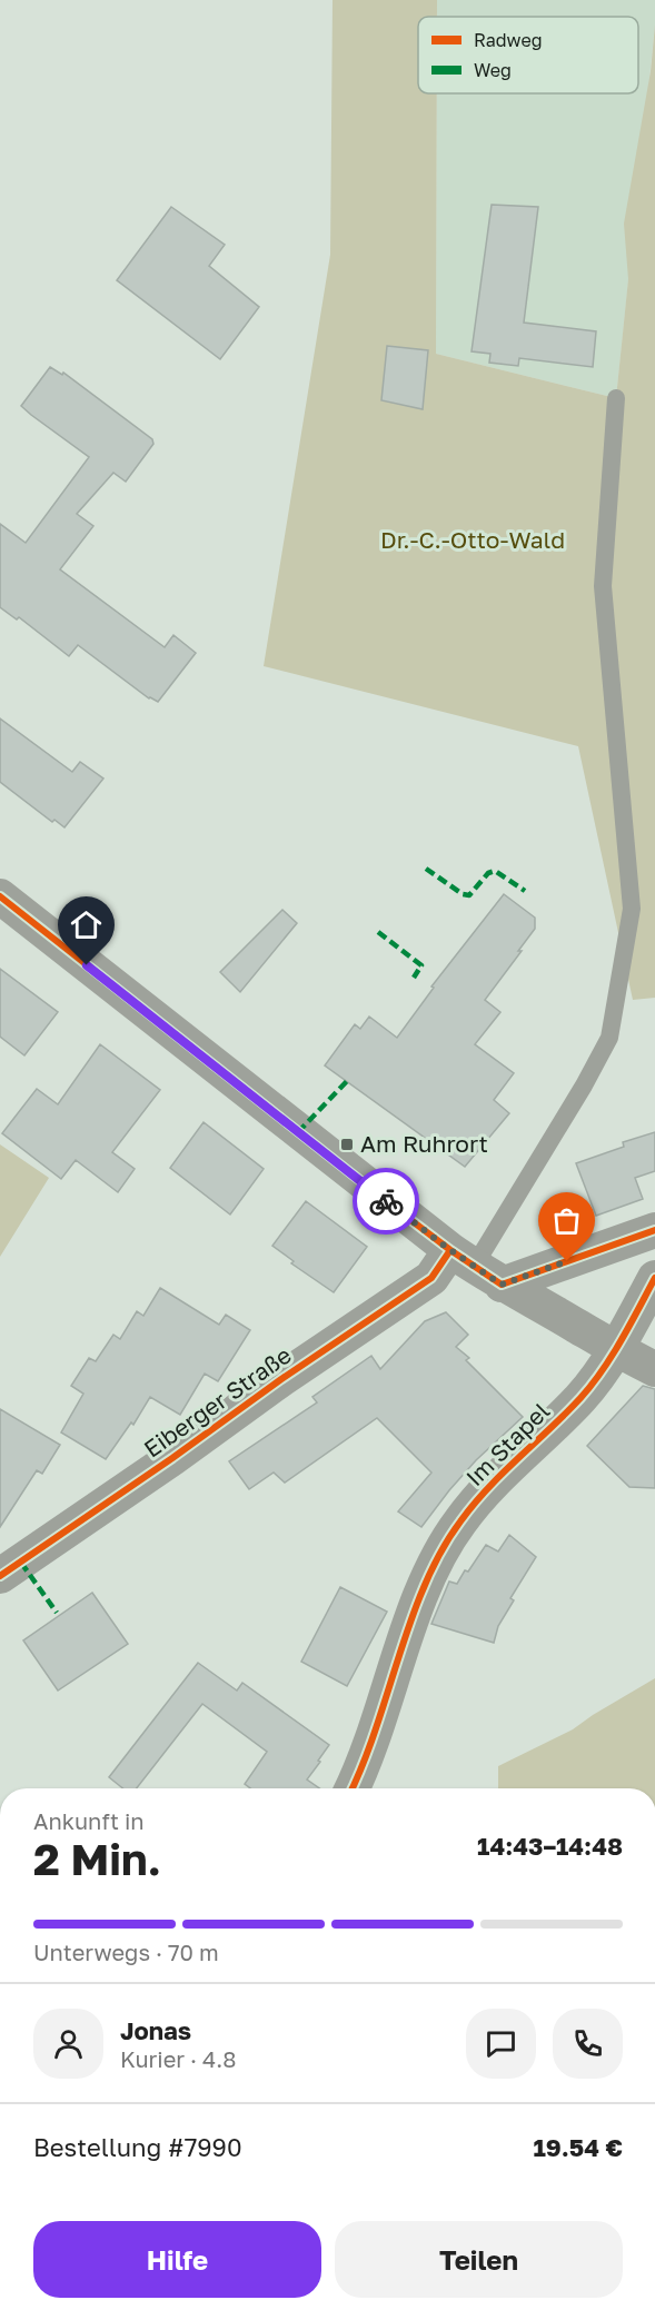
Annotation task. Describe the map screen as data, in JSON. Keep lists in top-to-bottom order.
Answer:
{
  "streets": {
    "street": ["Eiberger Straße", "Im Stapel"]
  },
  "parks": ["Dr.-C.-Otto-Wald"],
  "places": {
    "transit": ["Am Ruhrort"]
  },
  "legend": ["Radweg", "Weg"],
  "page": {
    "heading": ["2 Min.", "Ankunft in", "14:43–14:48"],
    "panel": [
      "Jonas",
      "Kurier · 4.8",
      "Bestellung #7990",
      "19.54 €"
    ],
    "bar": "Unterwegs · 70 m",
    "buttons": ["Hilfe", "Teilen"]
  }
}
